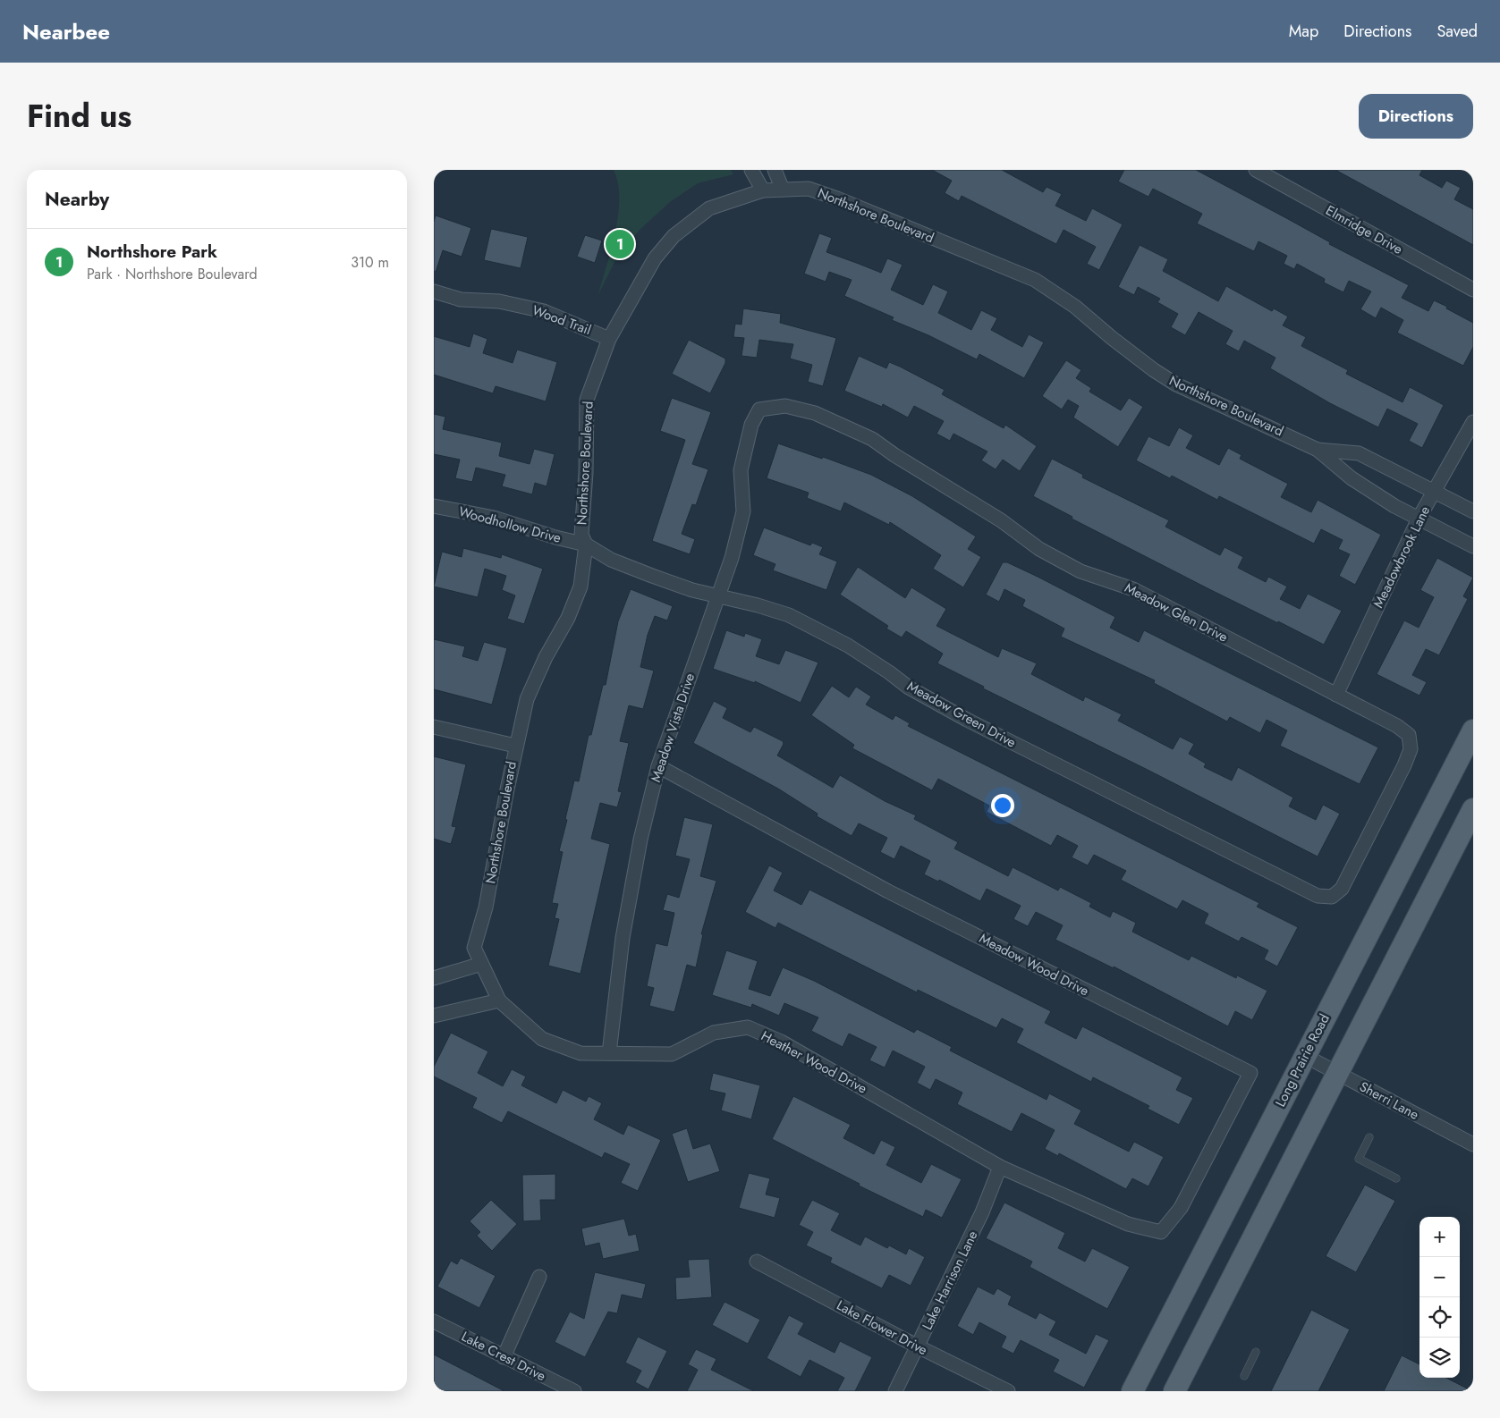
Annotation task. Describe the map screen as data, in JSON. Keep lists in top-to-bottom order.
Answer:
{
  "streets": {
    "main road": ["Long Prairie Road"],
    "street": [
      "Northshore Boulevard",
      "Elmridge Drive",
      "Wood Trail",
      "Woodhollow Drive",
      "Meadowbrook Lane",
      "Meadow Glen Drive",
      "Meadow Green Drive",
      "Meadow Vista Drive",
      "Meadow Wood Drive",
      "Heather Wood Drive",
      "Sherri Lane",
      "Lake Harrison Lane",
      "Lake Flower Drive",
      "Lake Crest Drive"
    ]
  },
  "crossings": [
    ["Northshore Boulevard", "Wood Trail"],
    ["Northshore Boulevard", "Woodhollow Drive"],
    ["Northshore Boulevard", "Meadowbrook Lane"],
    ["Northshore Boulevard", "Meadow Green Drive"],
    ["Northshore Boulevard", "Heather Wood Drive"],
    ["Woodhollow Drive", "Meadow Green Drive"],
    ["Meadowbrook Lane", "Meadow Glen Drive"],
    ["Meadow Glen Drive", "Meadow Green Drive"],
    ["Meadow Glen Drive", "Meadow Vista Drive"],
    ["Meadow Green Drive", "Meadow Vista Drive"],
    ["Meadow Vista Drive", "Meadow Wood Drive"],
    ["Meadow Vista Drive", "Heather Wood Drive"],
    ["Meadow Wood Drive", "Heather Wood Drive"],
    ["Long Prairie Road", "Sherri Lane"],
    ["Heather Wood Drive", "Lake Harrison Lane"],
    ["Lake Harrison Lane", "Lake Flower Drive"]
  ],
  "page": {
    "header": "Nearbee",
    "nav": ["Map", "Directions", "Saved"],
    "title": "Find us",
    "buttons": "Directions",
    "heading": "Nearby",
    "list": [
      {
        "mark": "1",
        "name": "Northshore Park",
        "note": "Park · Northshore Boulevard",
        "value": "310 m"
      }
    ],
    "pins": "1",
    "map_buttons": ["+", "−"]
  }
}
